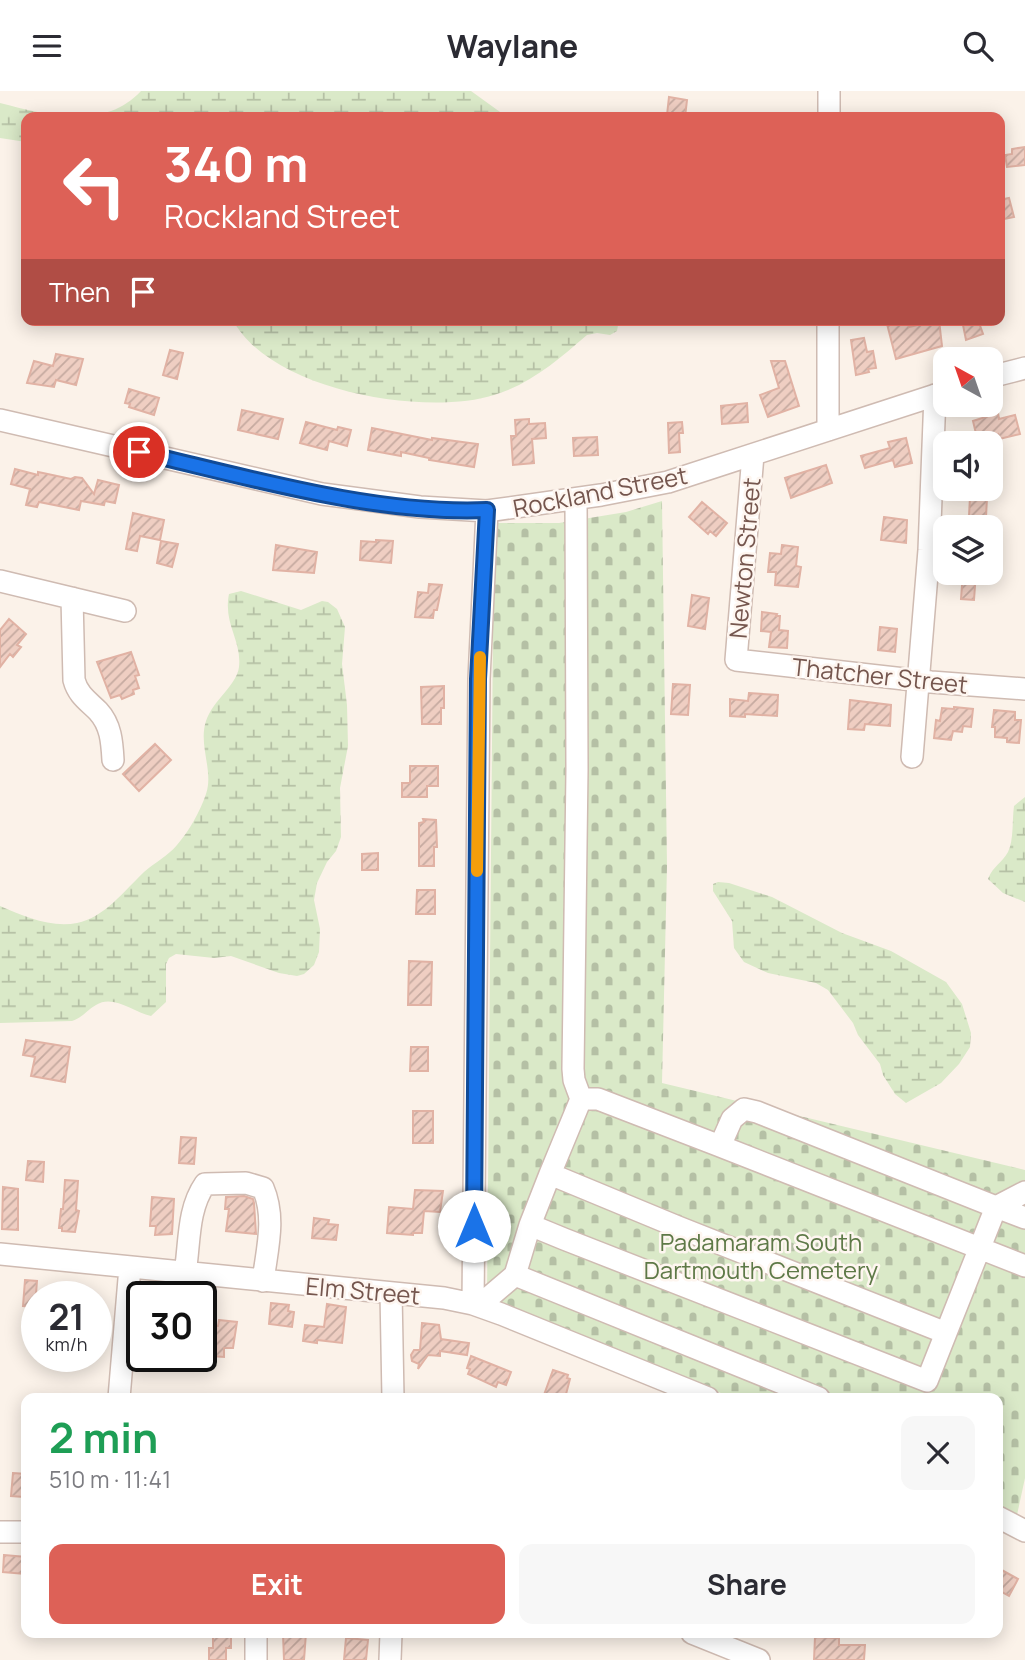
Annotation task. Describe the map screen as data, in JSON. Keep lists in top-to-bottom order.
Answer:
{
  "streets": {
    "street": [
      "Rockland Street",
      "Newton Street",
      "Thatcher Street",
      "Elm Street"
    ]
  },
  "crossings": [
    ["Rockland Street", "Newton Street"],
    ["Newton Street", "Thatcher Street"]
  ],
  "parks": ["Padamaram South Dartmouth Cemetery"],
  "north": "top left",
  "page": {
    "header": "Waylane",
    "turn": ["340 m", "Rockland Street"],
    "then": "Then",
    "speed": "21 km/h",
    "limit": "30",
    "heading": ["2 min", "510 m · 11:41"],
    "buttons": ["Exit", "Share"]
  }
}
